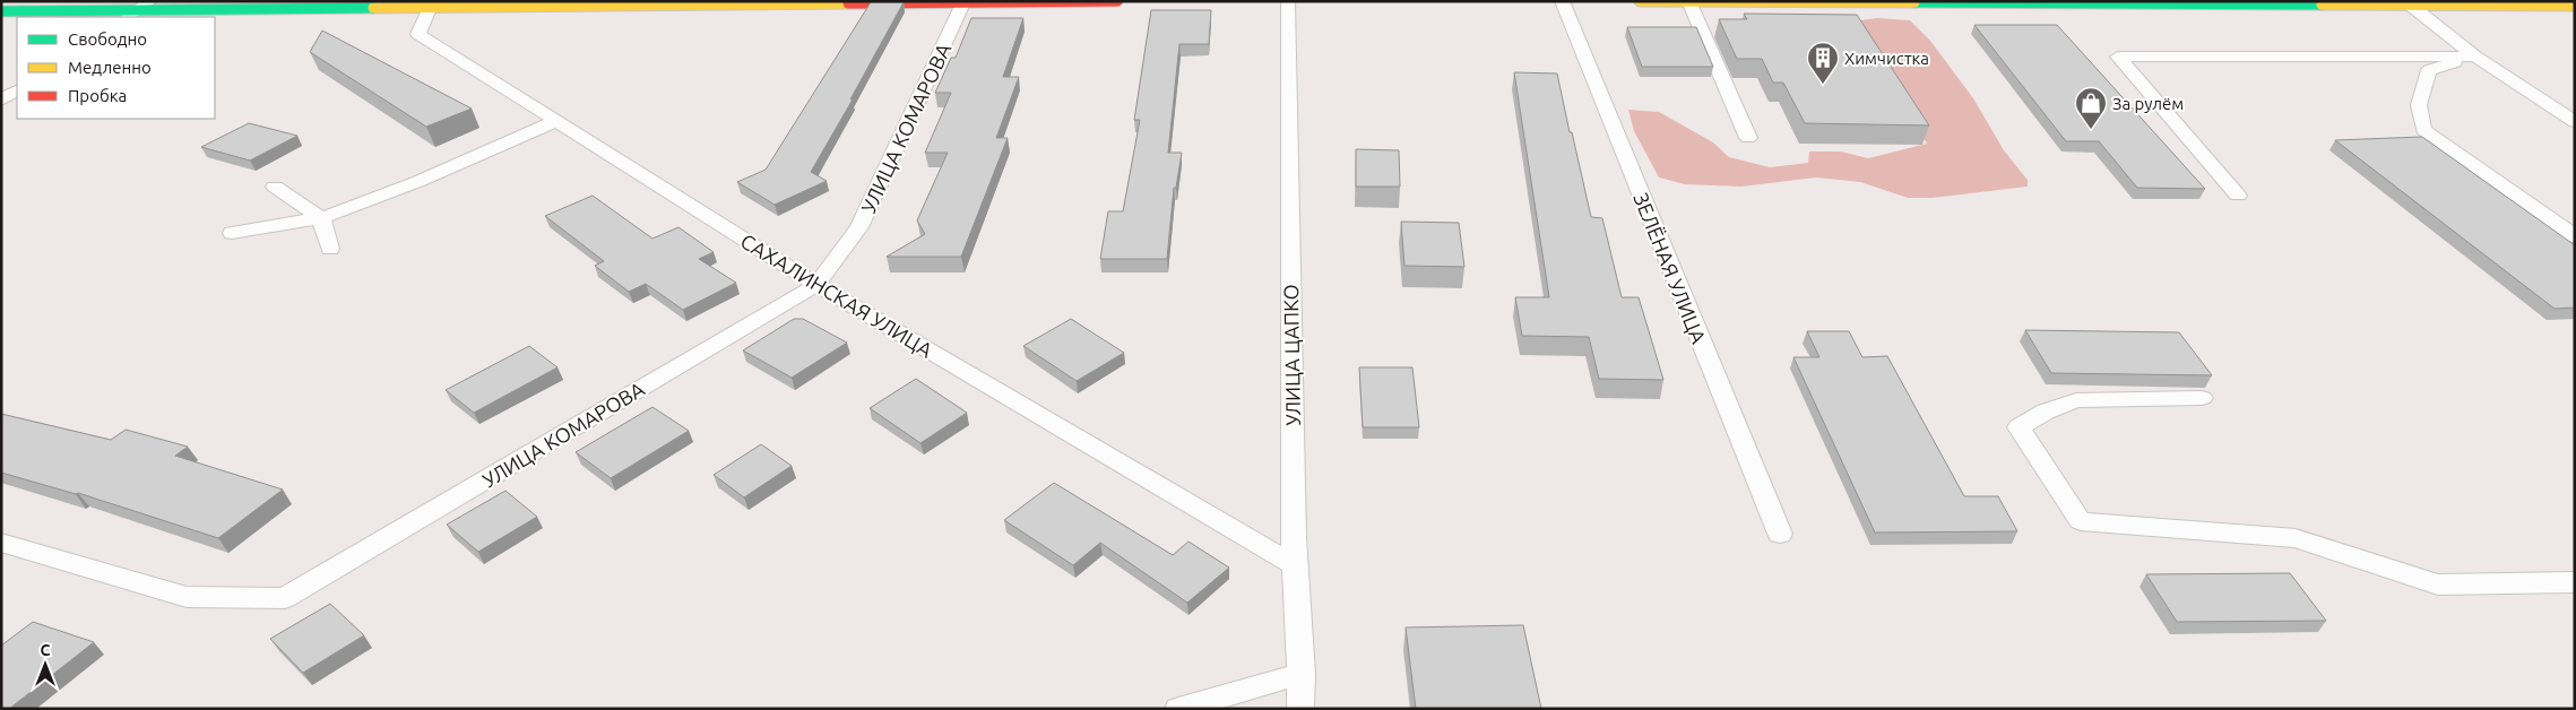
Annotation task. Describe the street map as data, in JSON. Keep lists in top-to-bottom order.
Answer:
{
  "streets": {
    "lane": [
      "УЛИЦА КОМАРОВА",
      "ЗЕЛЁНАЯ УЛИЦА",
      "САХАЛИНСКАЯ УЛИЦА",
      "УЛИЦА ЦАПКО"
    ]
  },
  "crossings": [
    ["УЛИЦА КОМАРОВА", "САХАЛИНСКАЯ УЛИЦА"],
    ["САХАЛИНСКАЯ УЛИЦА", "УЛИЦА ЦАПКО"]
  ],
  "places": {
    "building": ["Химчистка"],
    "shop": ["За рулём"]
  },
  "legend": ["Свободно", "Медленно", "Пробка"],
  "north": "top"
}
